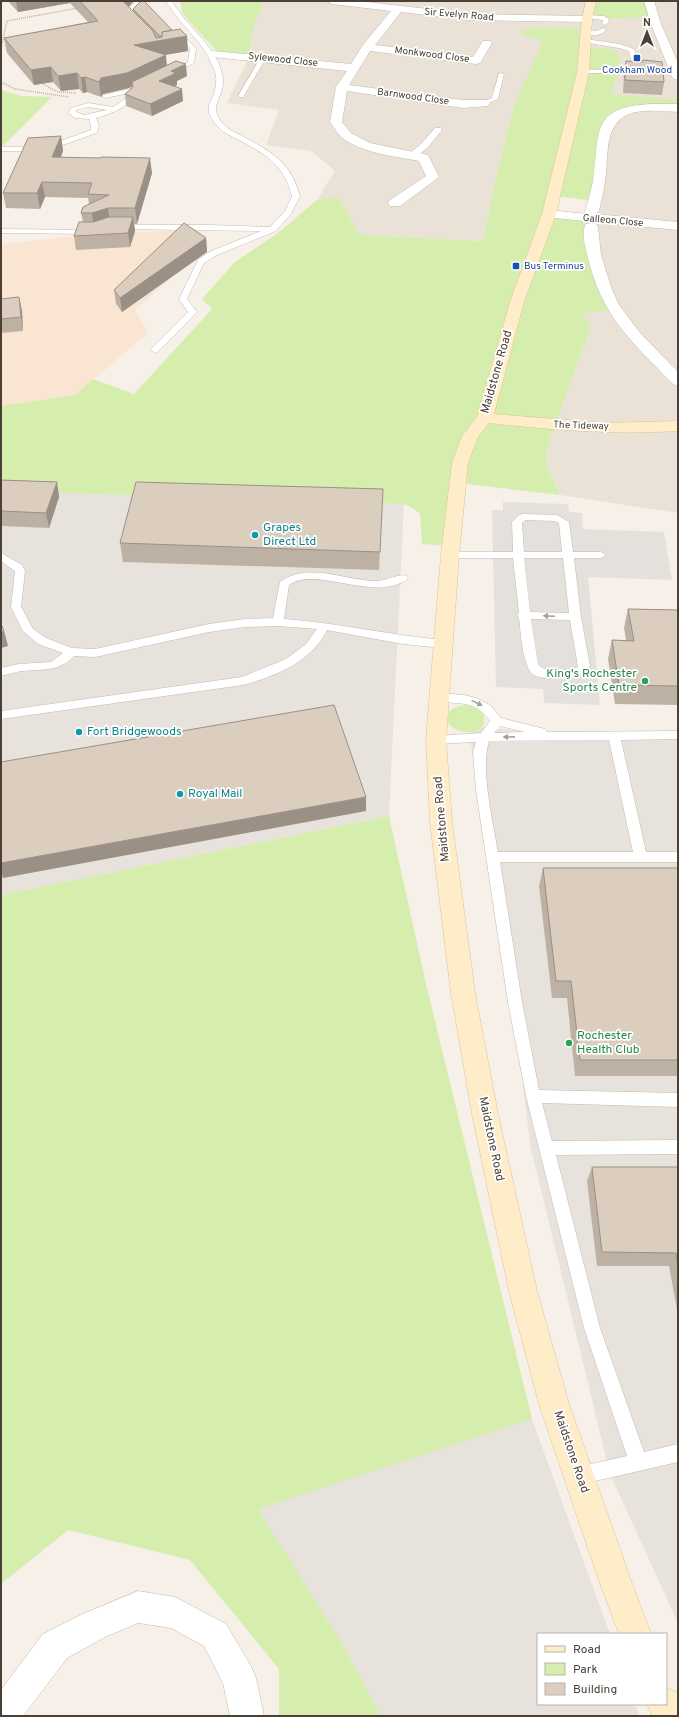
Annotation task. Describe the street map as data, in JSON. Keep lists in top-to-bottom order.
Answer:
{
  "streets": {
    "main road": ["Maidstone Road", "The Tideway"],
    "street": [
      "Sir Evelyn Road",
      "Monkwood Close",
      "Sylewood Close",
      "Barnwood Close",
      "Galleon Close"
    ]
  },
  "crossings": [
    ["Sir Evelyn Road", "Maidstone Road"],
    ["Galleon Close", "Maidstone Road"],
    ["Maidstone Road", "The Tideway"]
  ],
  "places": {
    "transit": ["Cookham Wood", "Bus Terminus"],
    "other": [
      "Grapes Direct Ltd",
      "King's Rochester Sports Centre",
      "Fort Bridgewoods",
      "Royal Mail",
      "Rochester Health Club"
    ]
  },
  "legend": ["Road", "Park", "Building"],
  "north": "top"
}
